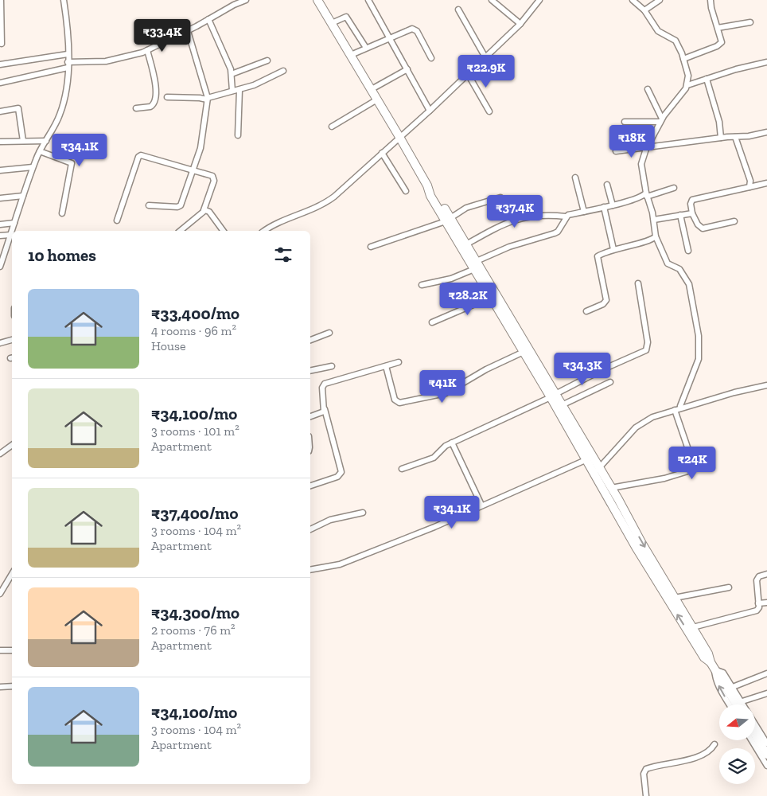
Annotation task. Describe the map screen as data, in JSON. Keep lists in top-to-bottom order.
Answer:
{
  "north": "left",
  "page": {
    "price": [
      "₹33.4K",
      "₹22.9K",
      "₹18K",
      "₹34.1K",
      "₹37.4K",
      "₹28.2K",
      "₹34.3K",
      "₹41K",
      "₹24K",
      "₹34.1K"
    ],
    "heading": "10 homes",
    "list": [
      {
        "name": "₹33,400/mo",
        "note": "4 rooms · 96 m² · House"
      },
      {
        "name": "₹34,100/mo",
        "note": "3 rooms · 101 m² · Apartment"
      },
      {
        "name": "₹37,400/mo",
        "note": "3 rooms · 104 m² · Apartment"
      },
      {
        "name": "₹34,300/mo",
        "note": "2 rooms · 76 m² · Apartment"
      },
      {
        "name": "₹34,100/mo",
        "note": "3 rooms · 104 m² · Apartment"
      }
    ]
  }
}
